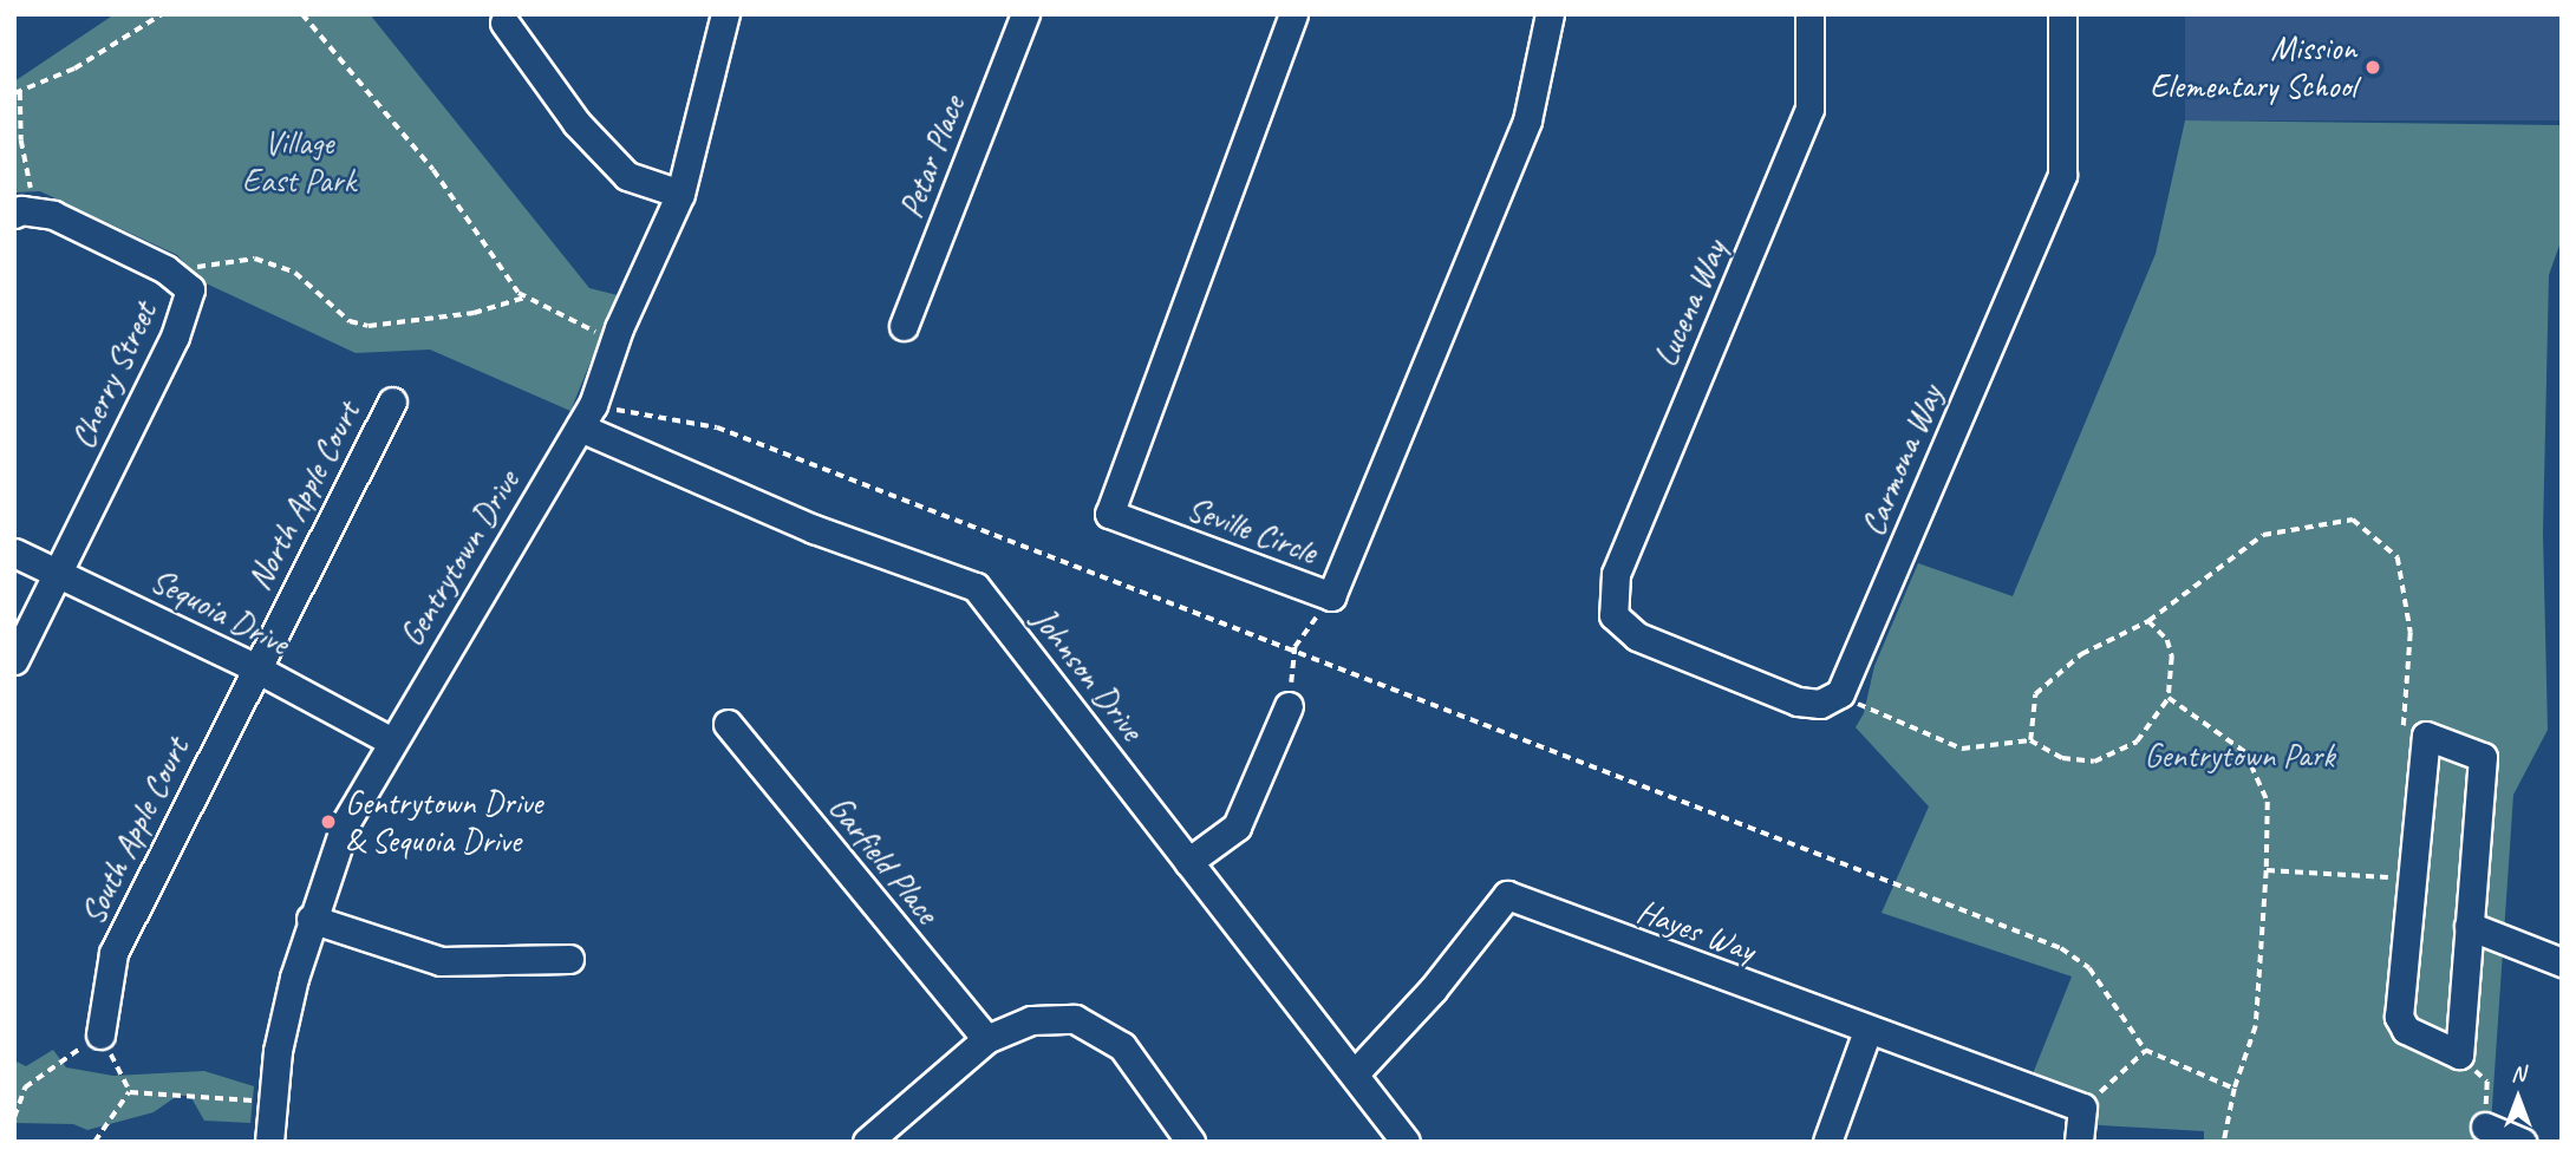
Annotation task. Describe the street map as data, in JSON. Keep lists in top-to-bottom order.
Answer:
{
  "streets": {
    "street": [
      "Petar Place",
      "Lucena Way",
      "Cherry Street",
      "Carmona Way",
      "North Apple Court",
      "Seville Circle",
      "Gentrytown Drive",
      "Sequoia Drive",
      "Johnson Drive",
      "South Apple Court",
      "Garfield Place",
      "Hayes Way"
    ]
  },
  "crossings": [
    ["Lucena Way", "Carmona Way"],
    ["Cherry Street", "Sequoia Drive"],
    ["North Apple Court", "Sequoia Drive"],
    ["North Apple Court", "South Apple Court"],
    ["Gentrytown Drive", "Sequoia Drive"],
    ["Gentrytown Drive", "Johnson Drive"],
    ["Sequoia Drive", "South Apple Court"],
    ["Johnson Drive", "Hayes Way"]
  ],
  "parks": ["Village East Park", "Gentrytown Park"],
  "places": ["Mission Elementary School", "Gentrytown Drive & Sequoia Drive"],
  "north": "top"
}
